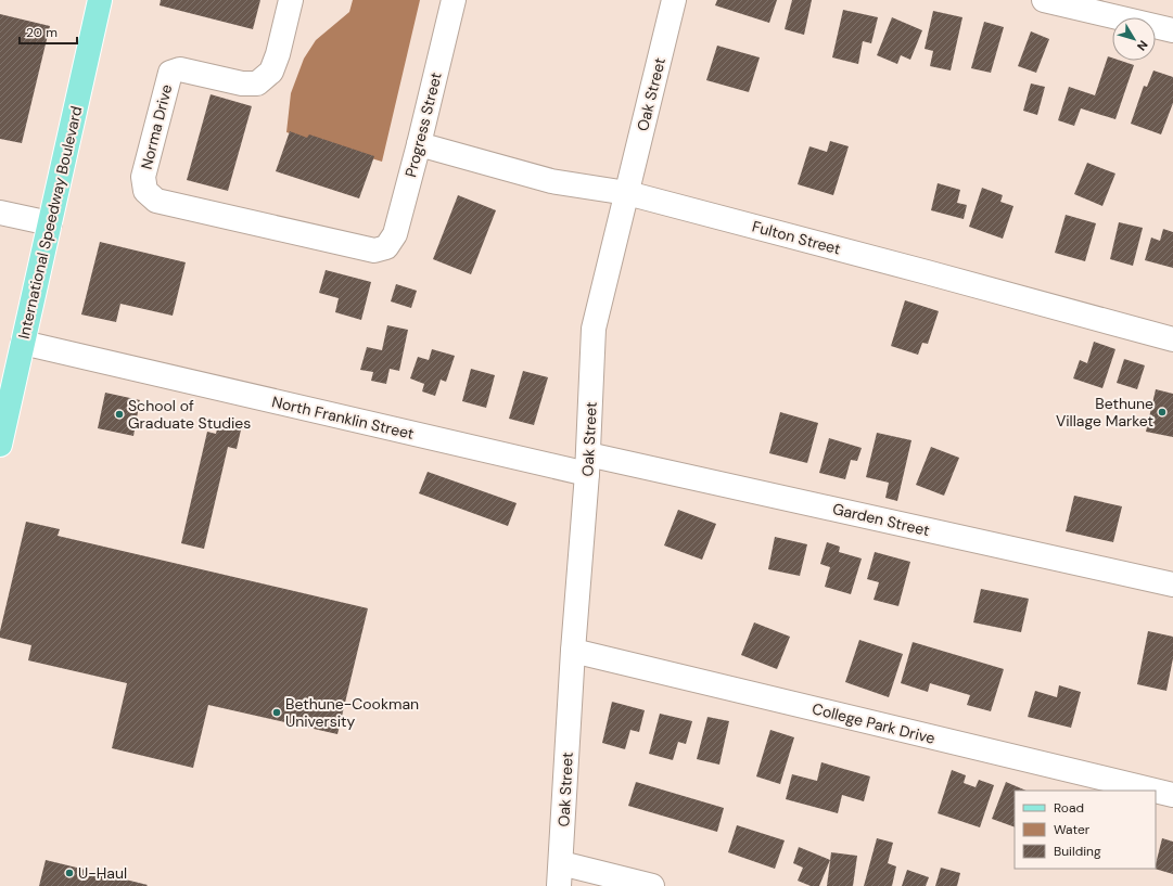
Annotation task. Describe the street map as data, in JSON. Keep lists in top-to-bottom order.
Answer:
{
  "streets": {
    "main road": ["International Speedway Boulevard"],
    "street": [
      "Oak Street",
      "Progress Street",
      "Norma Drive",
      "Fulton Street",
      "North Franklin Street",
      "Garden Street",
      "College Park Drive"
    ]
  },
  "crossings": [
    ["Oak Street", "Fulton Street"],
    ["Oak Street", "North Franklin Street"],
    ["Oak Street", "Garden Street"],
    ["Oak Street", "College Park Drive"],
    ["Progress Street", "Norma Drive"],
    ["Progress Street", "Fulton Street"],
    ["International Speedway Boulevard", "North Franklin Street"],
    ["North Franklin Street", "Garden Street"]
  ],
  "places": [
    "Bethune Village Market",
    "School of Graduate Studies",
    "Bethune-Cookman University",
    "U-Haul"
  ],
  "legend": ["Road", "Water", "Building"],
  "scale_bar": "20 m",
  "north": "bottom right"
}
